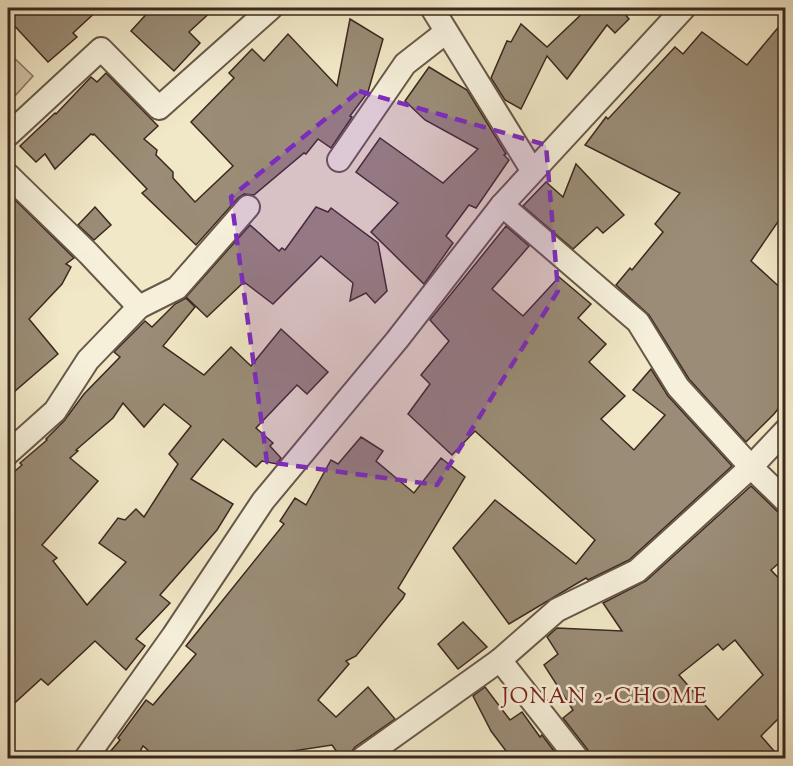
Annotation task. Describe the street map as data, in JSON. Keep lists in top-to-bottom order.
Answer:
{
  "districts": ["JONAN 2-CHOME"]
}
